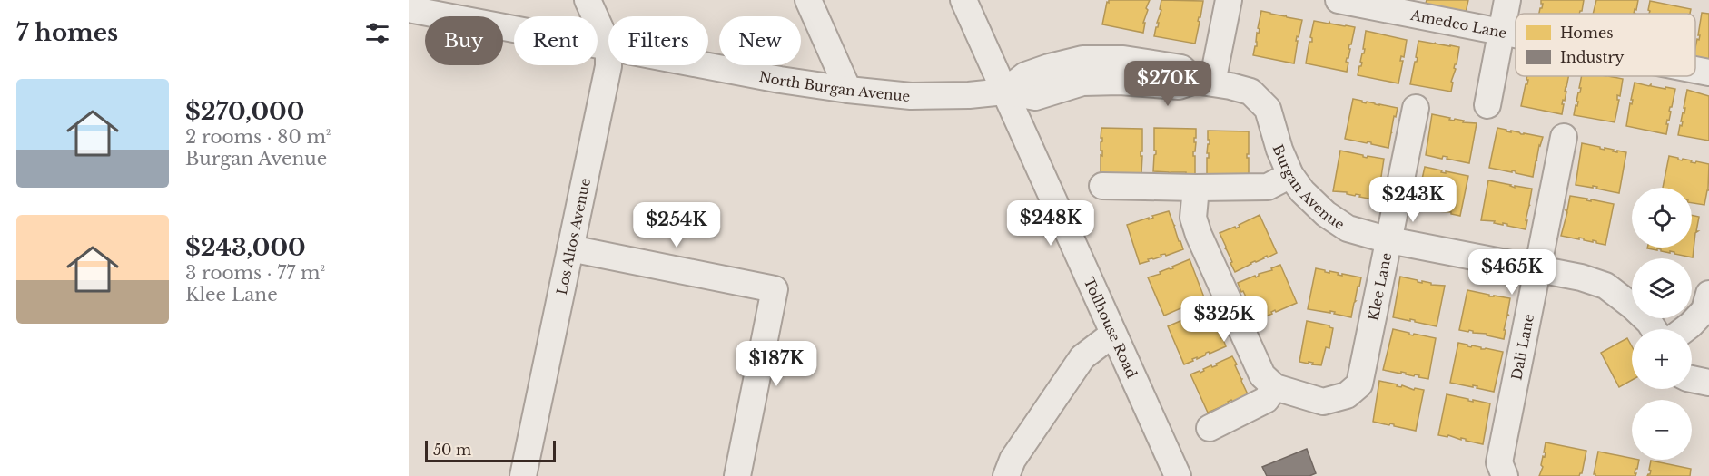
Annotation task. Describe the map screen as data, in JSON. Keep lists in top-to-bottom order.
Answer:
{
  "streets": {
    "street": [
      "Amedeo Lane",
      "North Burgan Avenue",
      "Burgan Avenue",
      "Los Altos Avenue",
      "Klee Lane",
      "Tollhouse Road",
      "Dali Lane"
    ]
  },
  "crossings": [
    ["North Burgan Avenue", "Burgan Avenue"],
    ["North Burgan Avenue", "Los Altos Avenue"],
    ["North Burgan Avenue", "Tollhouse Road"],
    ["Burgan Avenue", "Klee Lane"],
    ["Burgan Avenue", "Tollhouse Road"],
    ["Burgan Avenue", "Dali Lane"]
  ],
  "legend": ["Homes", "Industry"],
  "scale_bar": "50 m",
  "page": {
    "heading": "7 homes",
    "chip": [
      "Buy",
      "Rent",
      "Filters",
      "New"
    ],
    "price": [
      "$270K",
      "$243K",
      "$248K",
      "$254K",
      "$465K",
      "$325K",
      "$187K"
    ],
    "list": [
      {
        "name": "$270,000",
        "note": "2 rooms · 80 m² · Burgan Avenue"
      },
      {
        "name": "$243,000",
        "note": "3 rooms · 77 m² · Klee Lane"
      }
    ],
    "map_buttons": ["+", "−"],
    "scale": "50 m"
  }
}
